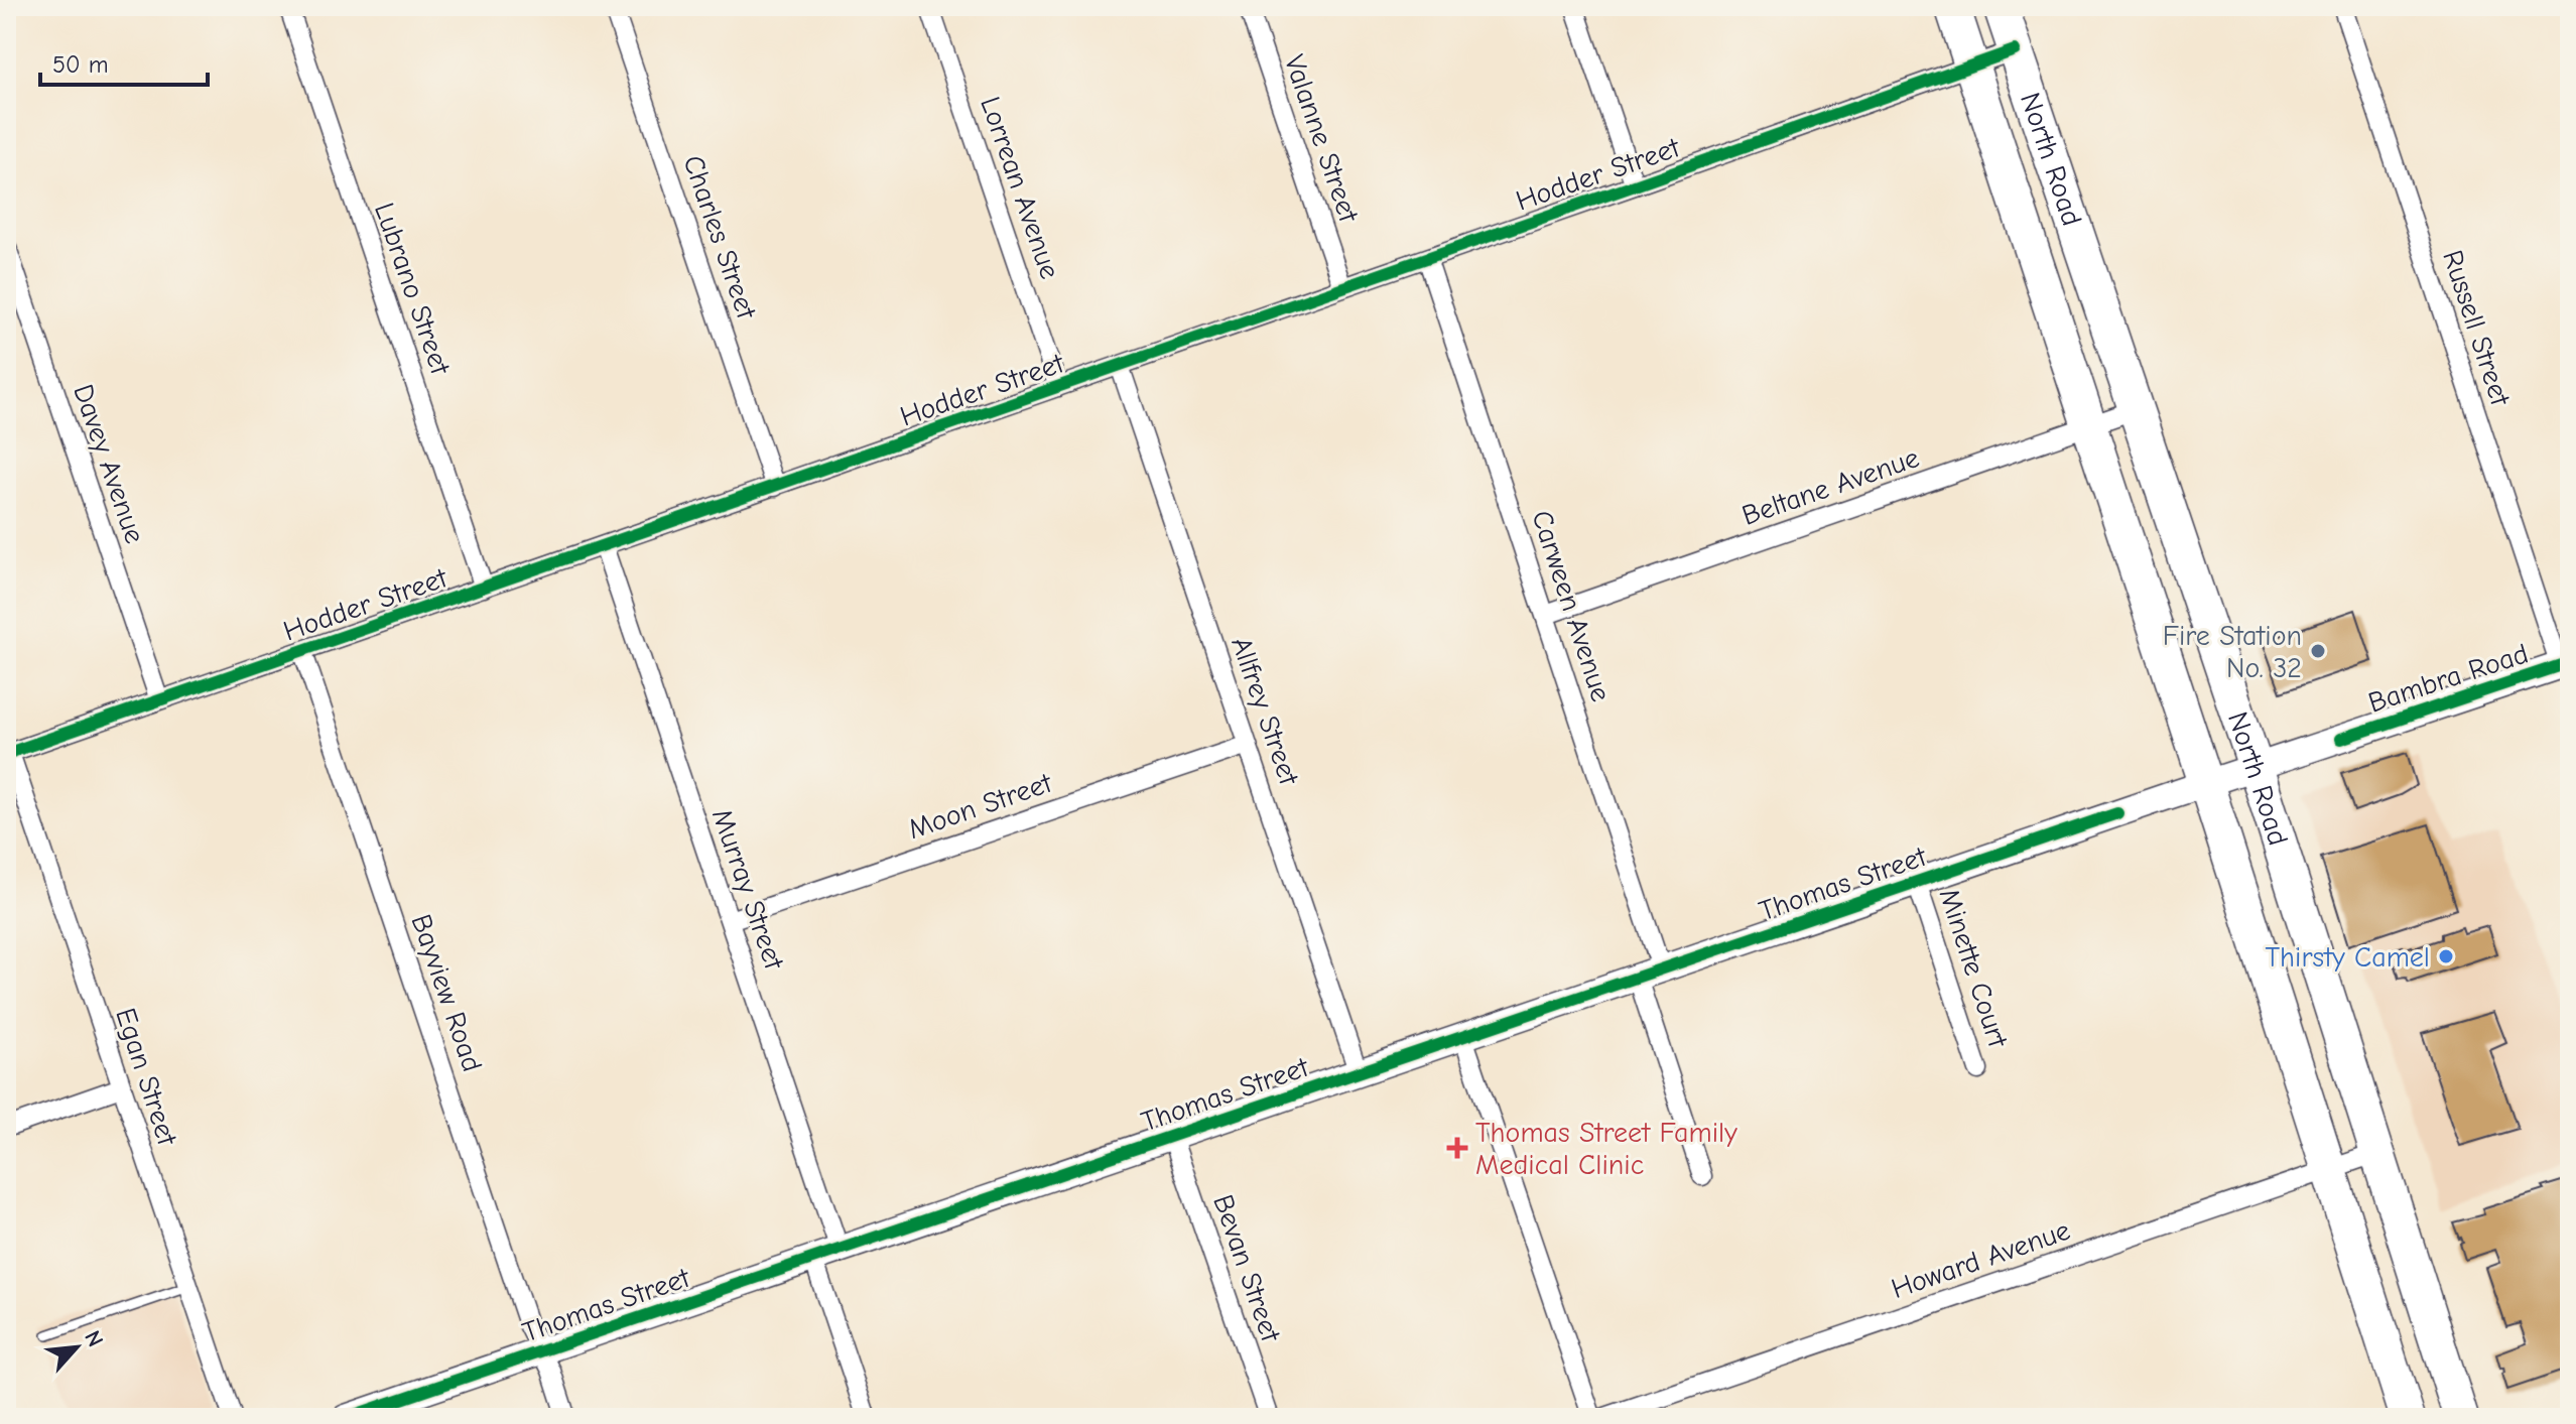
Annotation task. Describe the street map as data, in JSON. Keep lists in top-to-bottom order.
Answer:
{
  "streets": {
    "highway": ["North Road"],
    "street": [
      "Valanne Street",
      "Hodder Street",
      "Lorrean Avenue",
      "Charles Street",
      "Lubrano Street",
      "Russell Street",
      "Davey Avenue",
      "Beltane Avenue",
      "Carween Avenue",
      "Bambra Road",
      "Allfrey Street",
      "Moon Street",
      "Thomas Street",
      "Murray Street",
      "Minette Court",
      "Bayview Road",
      "Egan Street",
      "Howard Avenue",
      "Bevan Street"
    ]
  },
  "crossings": [
    ["Valanne Street", "Hodder Street"],
    ["North Road", "Hodder Street"],
    ["North Road", "Beltane Avenue"],
    ["North Road", "Bambra Road"],
    ["North Road", "Thomas Street"],
    ["North Road", "Howard Avenue"],
    ["Hodder Street", "Lorrean Avenue"],
    ["Hodder Street", "Charles Street"],
    ["Hodder Street", "Lubrano Street"],
    ["Hodder Street", "Davey Avenue"],
    ["Hodder Street", "Carween Avenue"],
    ["Hodder Street", "Allfrey Street"],
    ["Hodder Street", "Murray Street"],
    ["Hodder Street", "Bayview Road"],
    ["Hodder Street", "Egan Street"],
    ["Russell Street", "Bambra Road"],
    ["Beltane Avenue", "Carween Avenue"],
    ["Carween Avenue", "Thomas Street"],
    ["Bambra Road", "Thomas Street"],
    ["Allfrey Street", "Moon Street"],
    ["Allfrey Street", "Thomas Street"],
    ["Moon Street", "Murray Street"],
    ["Thomas Street", "Murray Street"],
    ["Thomas Street", "Minette Court"],
    ["Thomas Street", "Bayview Road"],
    ["Thomas Street", "Bevan Street"]
  ],
  "places": {
    "other": ["Fire Station No. 32", "Thirsty Camel"],
    "health": ["Thomas Street Family Medical Clinic"]
  },
  "scale_bar": "50 m",
  "north": "top right"
}
